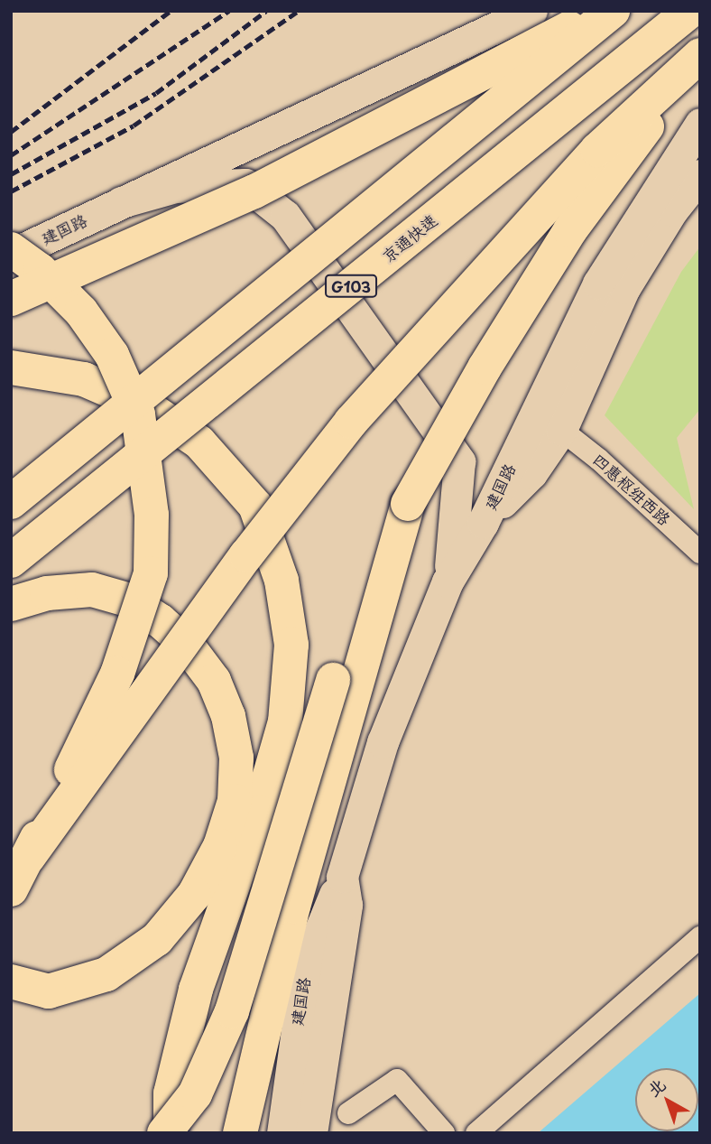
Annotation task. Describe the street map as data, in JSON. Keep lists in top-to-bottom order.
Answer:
{
  "streets": {
    "highway": ["京通快速", "G103"],
    "street": ["建国路", "四惠枢纽西路"]
  },
  "north": "top left"
}
